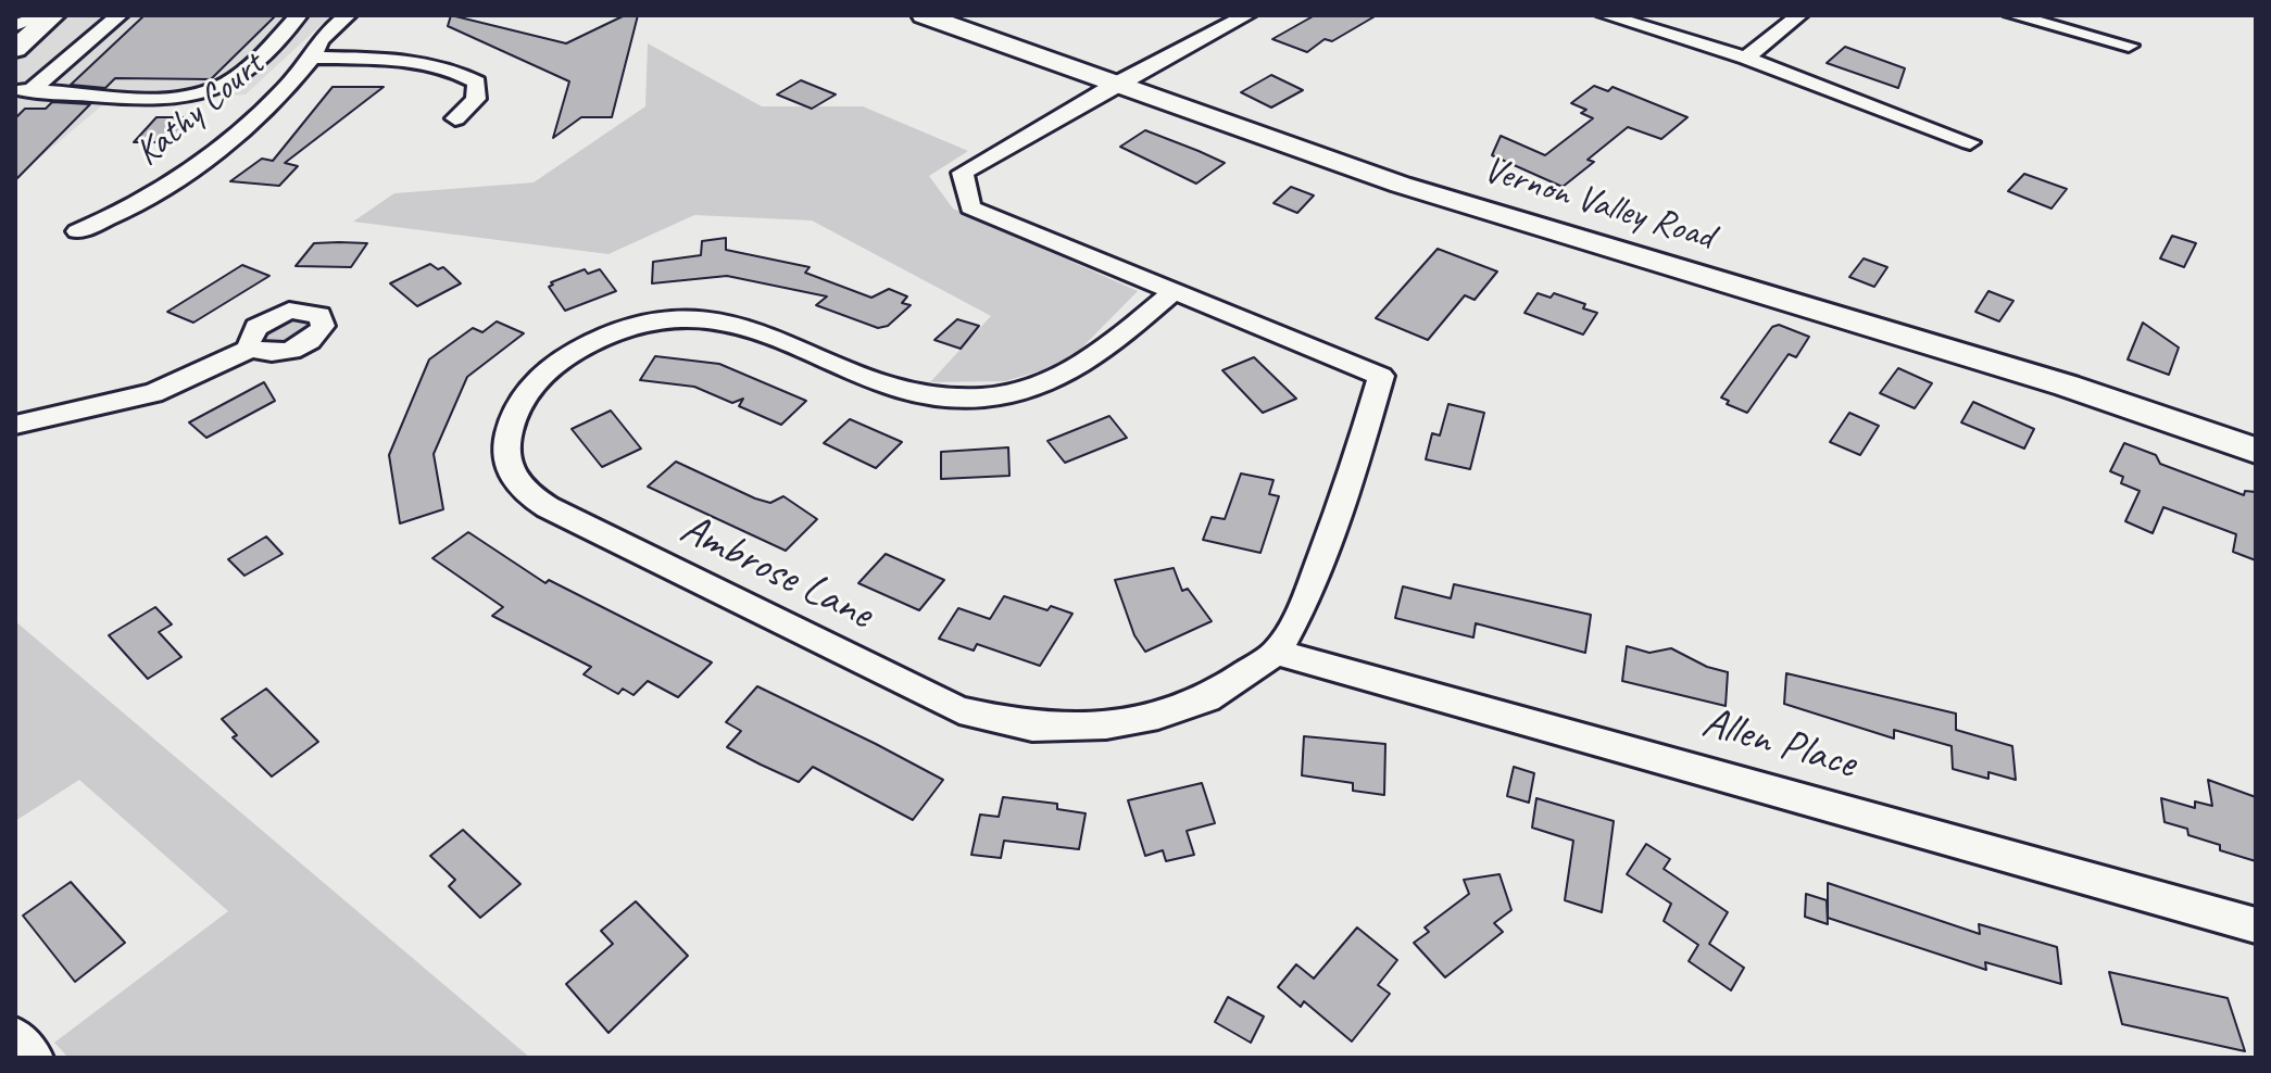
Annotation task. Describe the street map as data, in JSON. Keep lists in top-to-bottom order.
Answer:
{
  "streets": {
    "main road": ["Vernon Valley Road"],
    "street": ["Kathy Court", "Ambrose Lane", "Allen Place"]
  },
  "crossings": [
    ["Vernon Valley Road", "Ambrose Lane"],
    ["Ambrose Lane", "Allen Place"]
  ]
}
